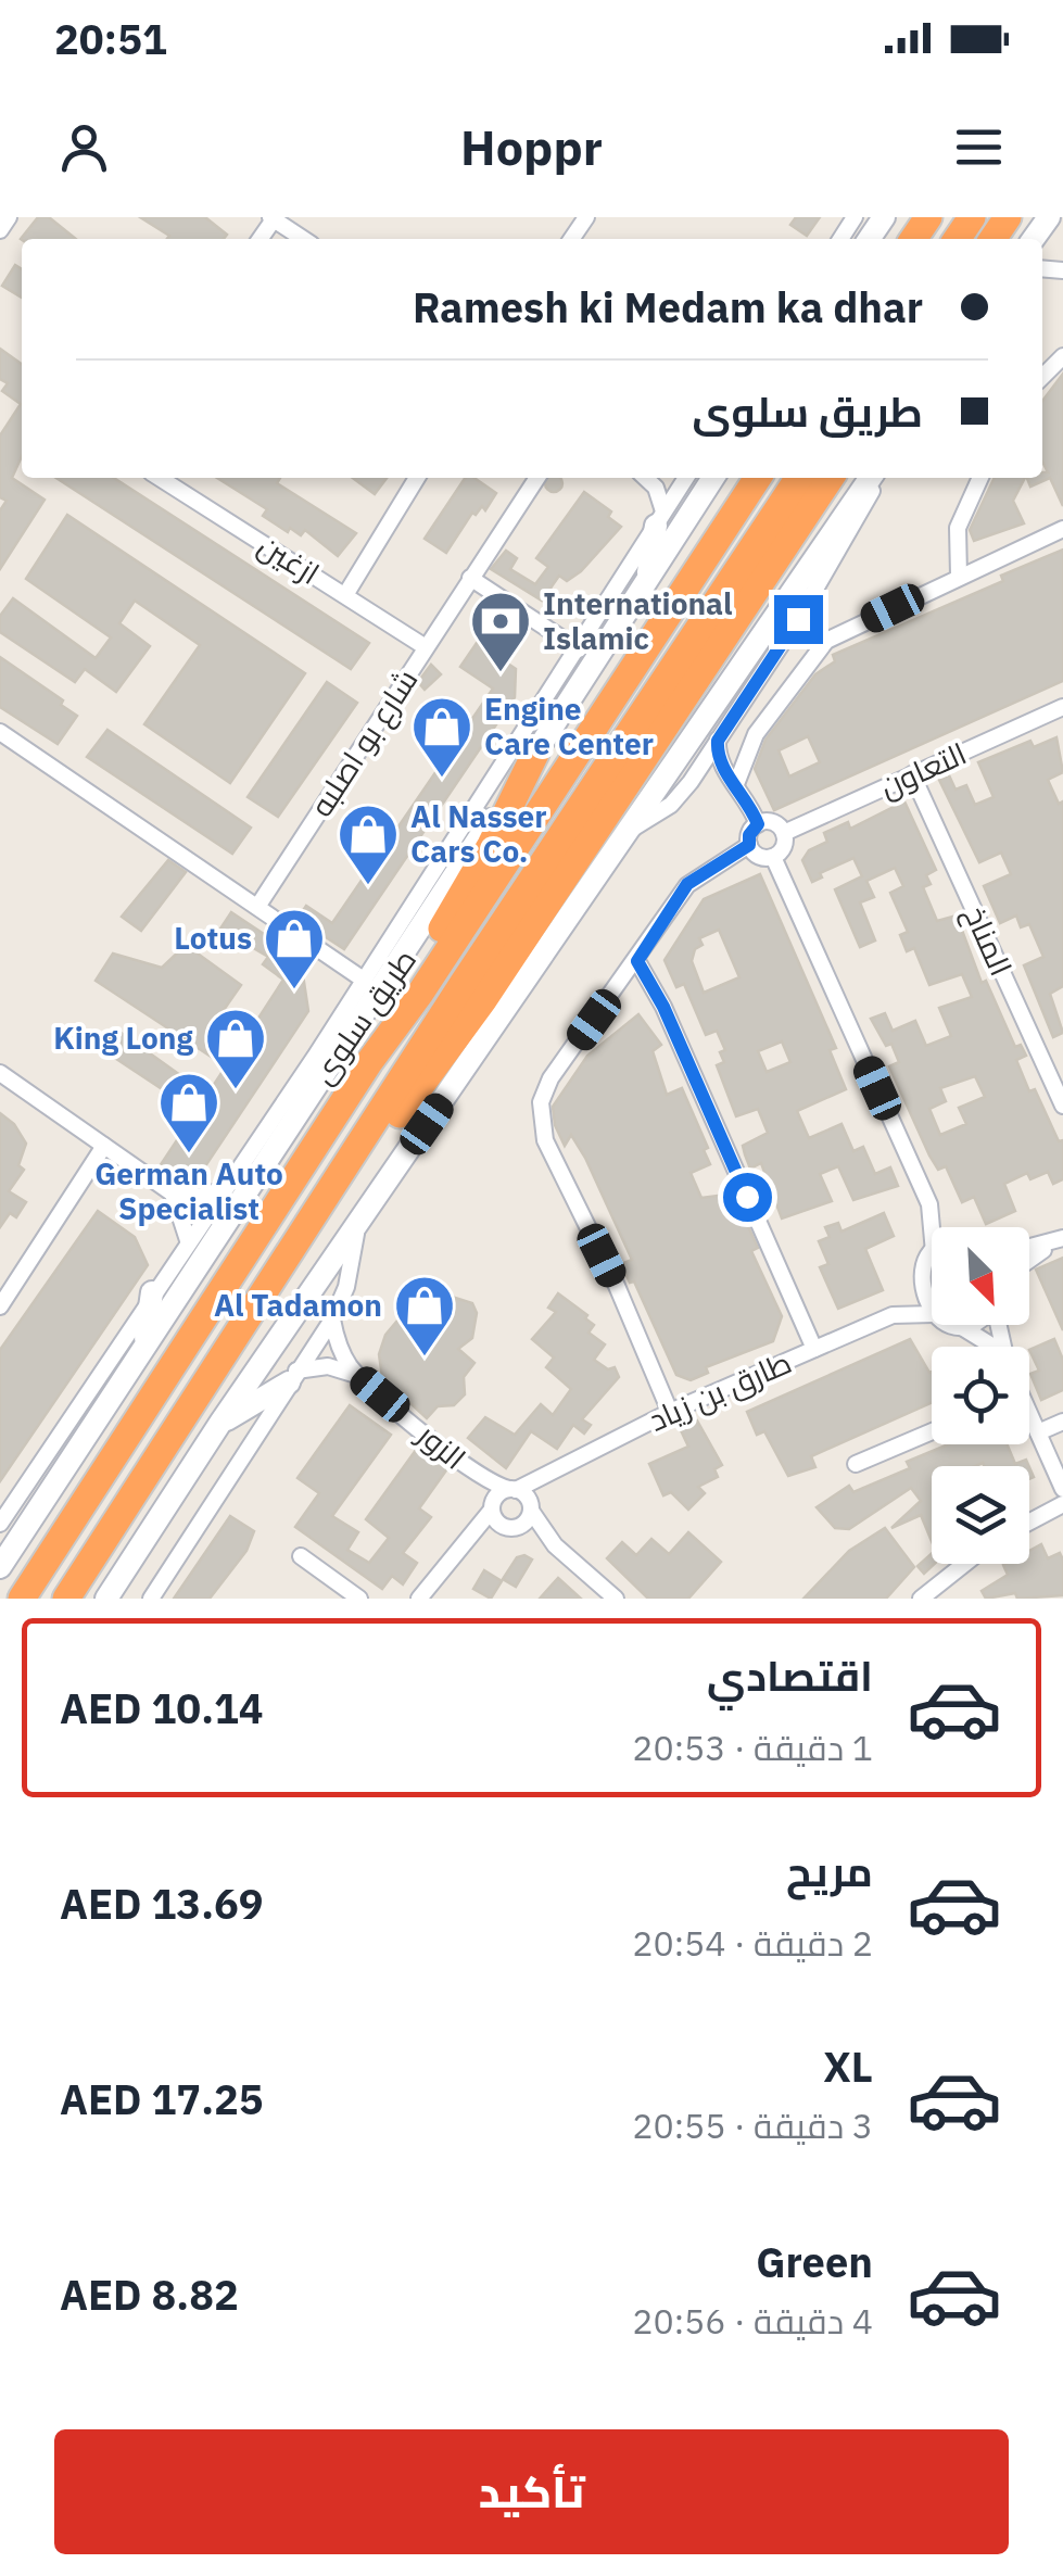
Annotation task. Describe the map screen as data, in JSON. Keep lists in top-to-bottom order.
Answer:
{
  "streets": {
    "highway": ["طريق سلوى"],
    "street": [
      "ازغين",
      "شارع بو اصلبه",
      "التعاون",
      "المناخ",
      "طارق بن زياد",
      "الزور"
    ]
  },
  "crossings": [
    ["ازغين", "شارع بو اصلبه"],
    ["التعاون", "المناخ"],
    ["طارق بن زياد", "الزور"]
  ],
  "places": {
    "bank": ["International Islamic"],
    "shop": [
      "Engine Care Center",
      "Al Nasser Cars Co.",
      "Lotus",
      "King Long",
      "German Auto Specialist",
      "Al Tadamon"
    ]
  },
  "north": "bottom right",
  "page": {
    "status": "20:51",
    "header": "Hoppr",
    "banner": ["Ramesh ki Medam ka dhar", "طريق سلوى"],
    "list": [
      {
        "name": "اقتصادي",
        "note": "1 دقيقة · 20:53",
        "value": "AED 10.14"
      },
      {
        "name": "مريح",
        "note": "2 دقيقة · 20:54",
        "value": "AED 13.69"
      },
      {
        "name": "XL",
        "note": "3 دقيقة · 20:55",
        "value": "AED 17.25"
      },
      {
        "name": "Green",
        "note": "4 دقيقة · 20:56",
        "value": "AED 8.82"
      }
    ],
    "buttons": "تأكيد"
  }
}
